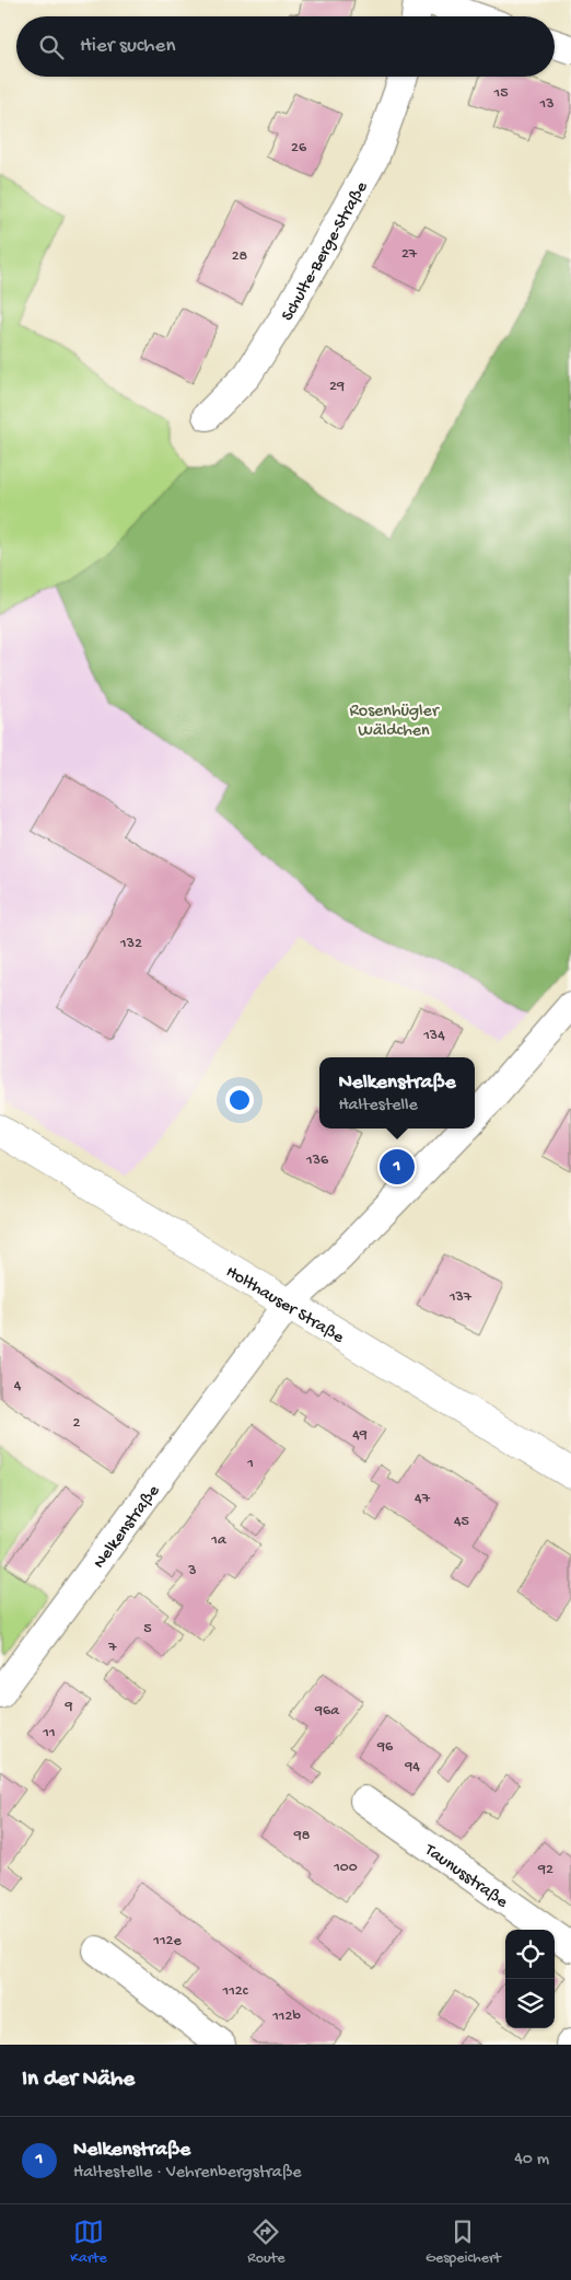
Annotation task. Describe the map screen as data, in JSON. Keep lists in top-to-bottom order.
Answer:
{
  "streets": {
    "street": [
      "Schulte-Berge-Straße",
      "Holthauser Straße",
      "Nelkenstraße",
      "Taunusstraße"
    ]
  },
  "crossings": [
    ["Holthauser Straße", "Nelkenstraße"]
  ],
  "parks": ["Rosenhügler Wäldchen"],
  "house_numbers": [
    "15",
    "13",
    "26",
    "27",
    "28",
    "29",
    "132",
    "134",
    "136",
    "137",
    "4",
    "2",
    "49",
    "1",
    "47",
    "45",
    "1a",
    "3",
    "5",
    "7",
    "9",
    "96a",
    "11",
    "96",
    "94",
    "98",
    "100",
    "92",
    "112e",
    "112c",
    "112b"
  ],
  "page": {
    "search": "Hier suchen",
    "popup": ["Nelkenstraße", "Haltestelle"],
    "pins": "1",
    "heading": "In der Nähe",
    "list": [
      {
        "mark": "1",
        "name": "Nelkenstraße",
        "note": "Haltestelle · Vehrenbergstraße",
        "value": "40 m"
      }
    ],
    "nav": ["Karte", "Route", "Gespeichert"]
  }
}
